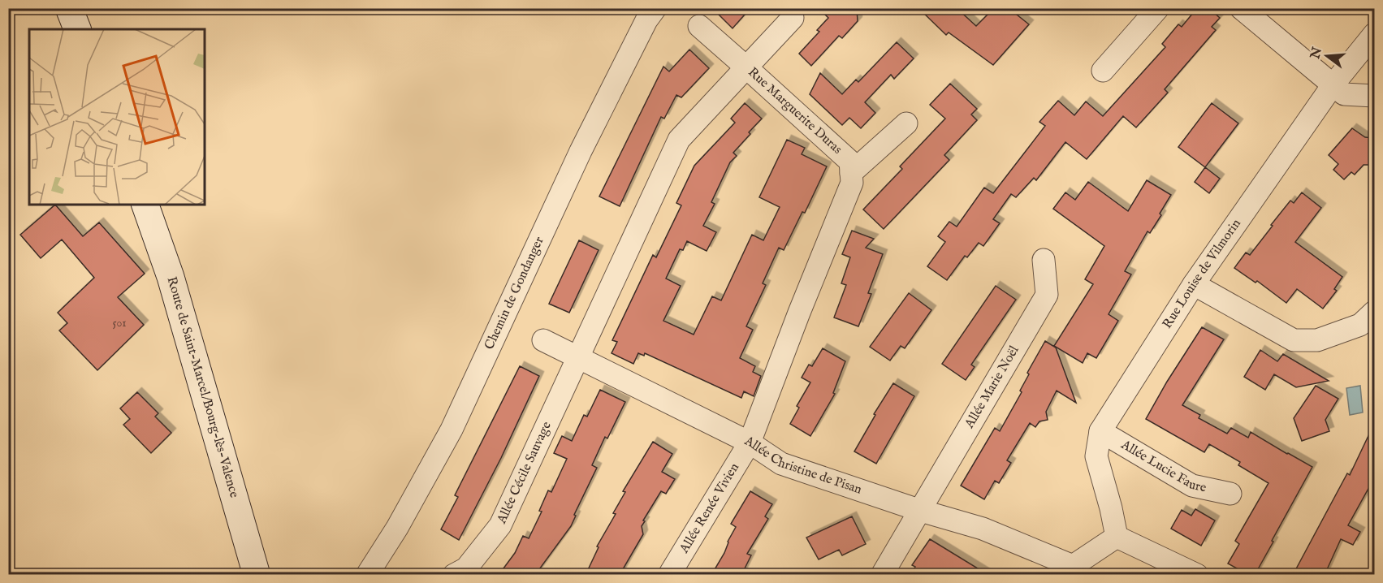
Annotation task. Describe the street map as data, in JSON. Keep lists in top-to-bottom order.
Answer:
{
  "streets": {
    "main road": ["Route de Saint-Marcel/Bourg-lès-Valence"],
    "street": [
      "Rue Marguerite Duras",
      "Rue Louise de Vilmorin",
      "Chemin de Gondanger",
      "Allée Marie Noël",
      "Allée Christine de Pisan",
      "Allée Lucie Faure",
      "Allée Cécile Sauvage",
      "Allée Renée Vivien"
    ]
  },
  "crossings": [
    ["Rue Marguerite Duras", "Allée Christine de Pisan"],
    ["Rue Marguerite Duras", "Allée Cécile Sauvage"],
    ["Rue Louise de Vilmorin", "Allée Lucie Faure"],
    ["Allée Marie Noël", "Allée Christine de Pisan"],
    ["Allée Christine de Pisan", "Allée Cécile Sauvage"],
    ["Allée Christine de Pisan", "Allée Renée Vivien"]
  ],
  "house_numbers": ["501"],
  "north": "left"
}
